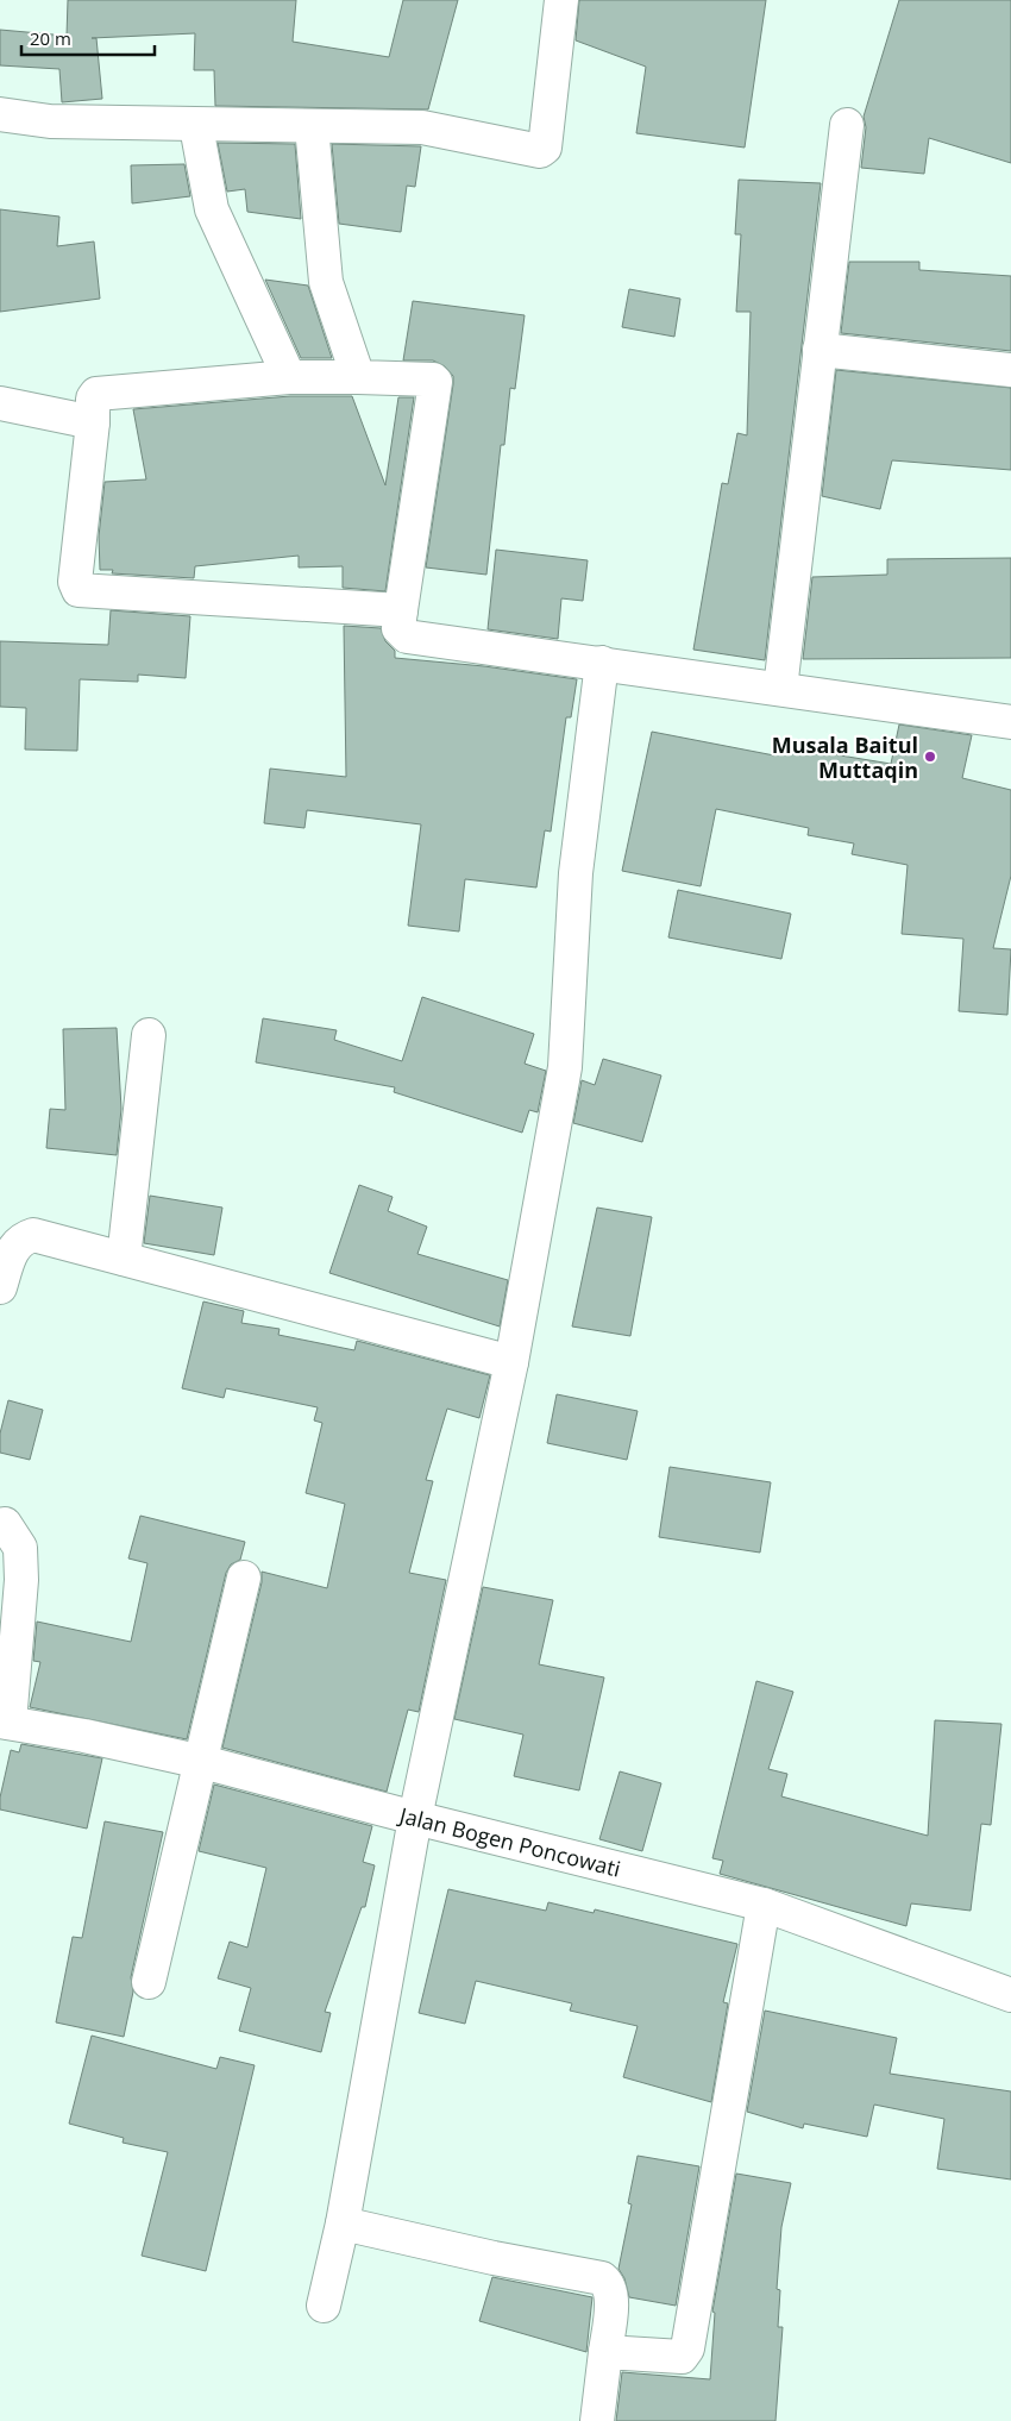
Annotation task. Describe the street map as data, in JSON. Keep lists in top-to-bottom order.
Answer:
{
  "streets": {
    "street": ["Jalan Bogen Poncowati"]
  },
  "places": ["Musala Baitul Muttaqin"],
  "scale_bar": "20 m"
}
